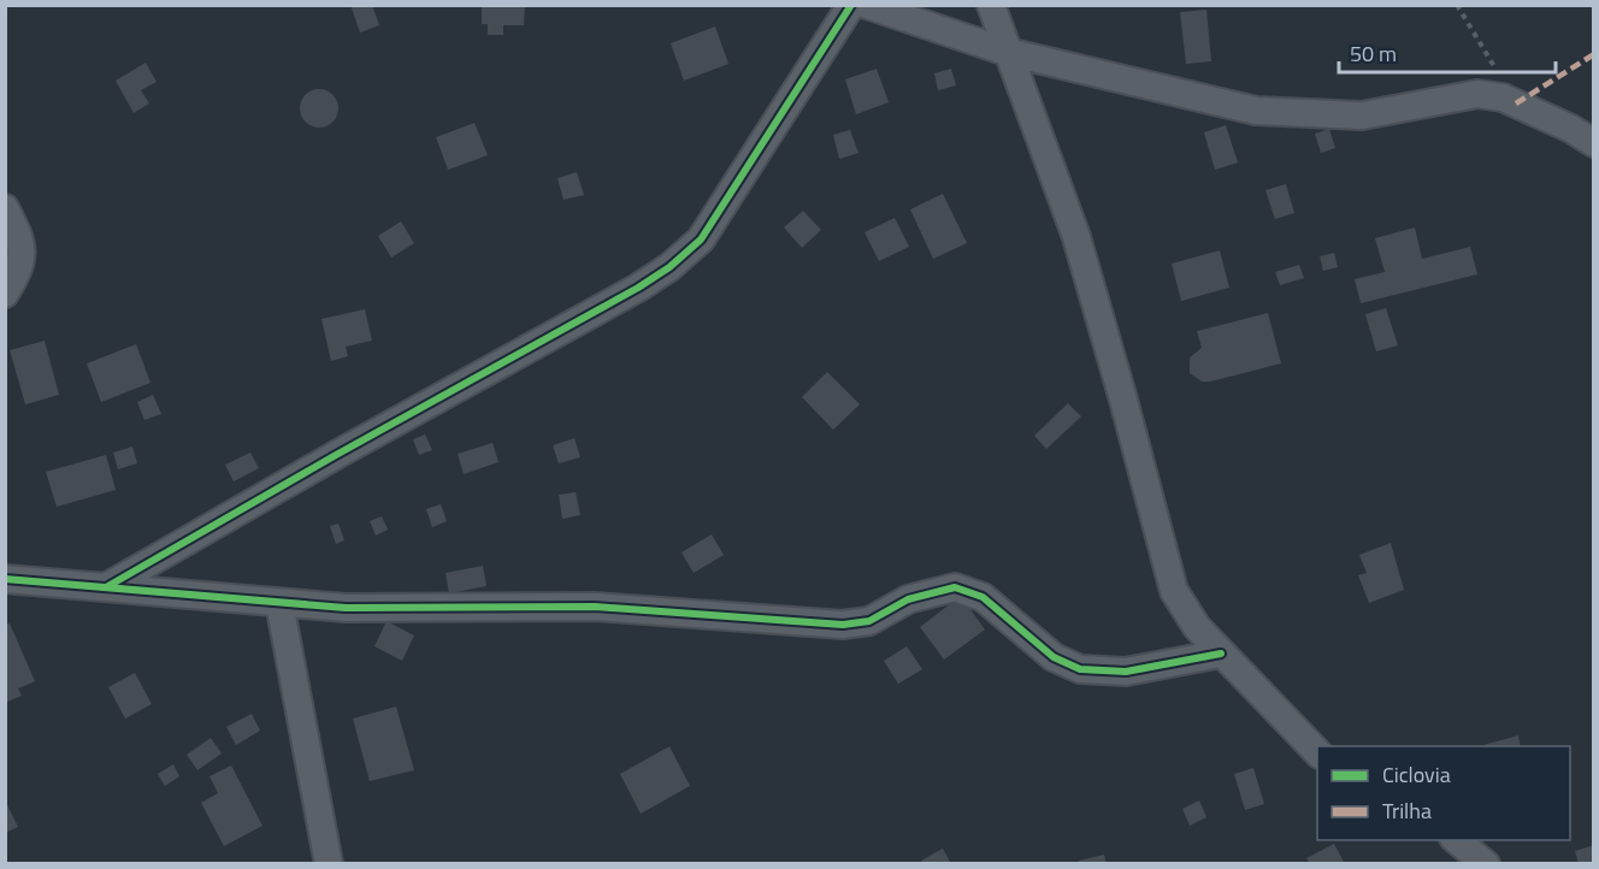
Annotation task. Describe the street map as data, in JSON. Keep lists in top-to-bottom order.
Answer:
{
  "legend": ["Ciclovia", "Trilha"],
  "scale_bar": "50 m"
}
